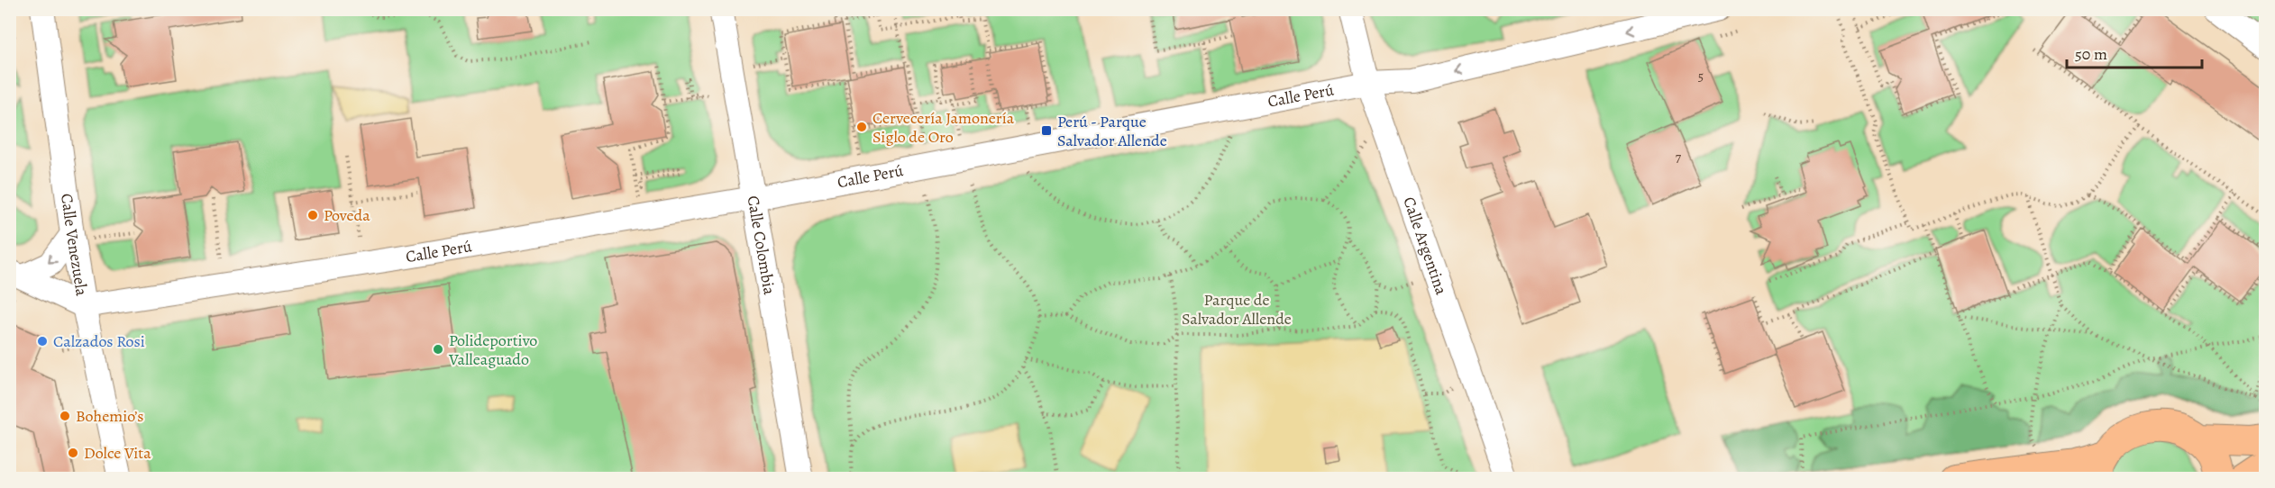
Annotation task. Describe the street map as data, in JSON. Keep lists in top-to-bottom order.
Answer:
{
  "streets": {
    "street": [
      "Calle Perú",
      "Calle Colombia",
      "Calle Venezuela",
      "Calle Argentina"
    ]
  },
  "crossings": [
    ["Calle Perú", "Calle Colombia"],
    ["Calle Perú", "Calle Venezuela"],
    ["Calle Perú", "Calle Argentina"]
  ],
  "parks": ["Parque de Salvador Allende"],
  "places": {
    "other": [
      "Cervecería Jamonería Siglo de Oro",
      "Poveda",
      "Calzados Rosi",
      "Polideportivo Valleaguado",
      "Bohemio’s",
      "Dolce Vita"
    ],
    "transit": ["Perú - Parque Salvador Allende"]
  },
  "house_numbers": ["5", "7"],
  "scale_bar": "50 m"
}
